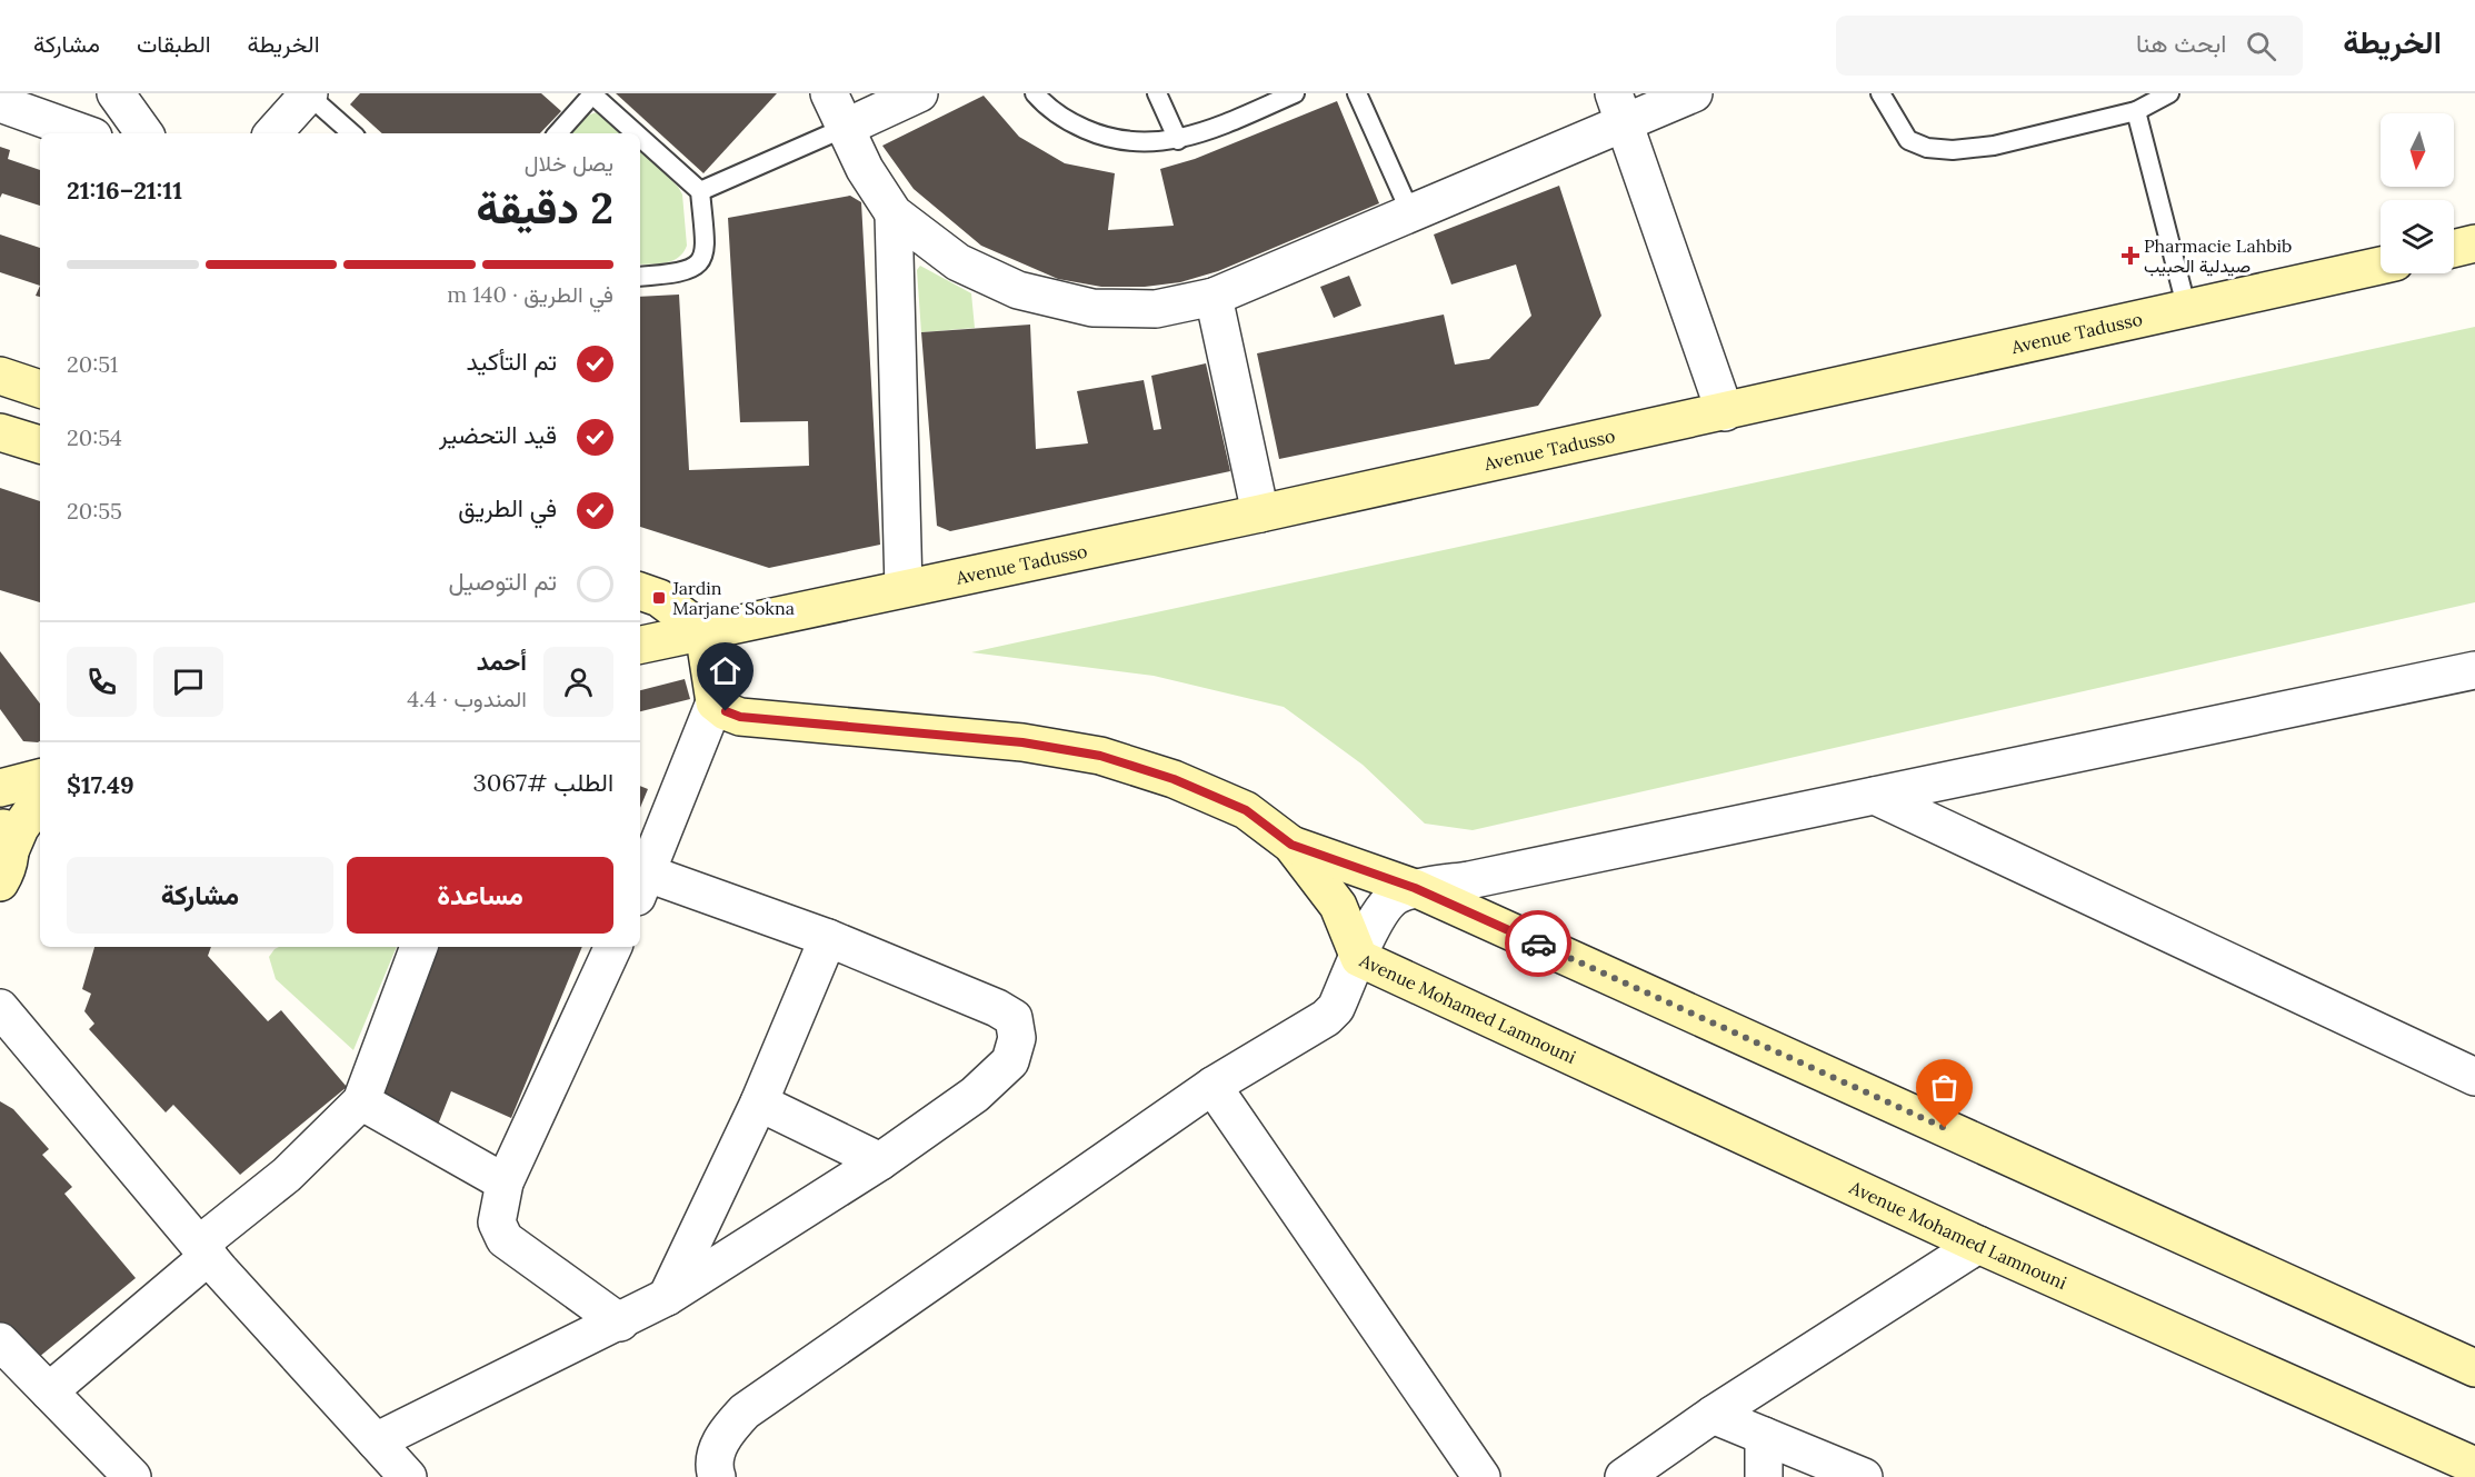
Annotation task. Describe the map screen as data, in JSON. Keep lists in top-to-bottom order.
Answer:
{
  "streets": {
    "street": ["Avenue Tadusso", "Avenue Mohamed Lamnouni"]
  },
  "places": {
    "health": ["Pharmacie Lahbib صيدلية الحبيب"],
    "transit": ["Jardin Marjane Sokna"]
  },
  "north": "bottom",
  "page": {
    "header": "الخريطة",
    "search": "ابحث هنا",
    "nav": ["الخريطة", "الطبقات", "مشاركة"],
    "heading": ["2 دقيقة", "يصل خلال", "21:11–21:16"],
    "panel": [
      "أحمد",
      "المندوب · 4.4",
      "الطلب #3067",
      "$17.49"
    ],
    "bar": "في الطريق · 140 m",
    "list": [
      ["تم التأكيد", "20:51"],
      ["قيد التحضير", "20:54"],
      ["في الطريق", "20:55"],
      "تم التوصيل"
    ],
    "buttons": ["مساعدة", "مشاركة"]
  }
}
